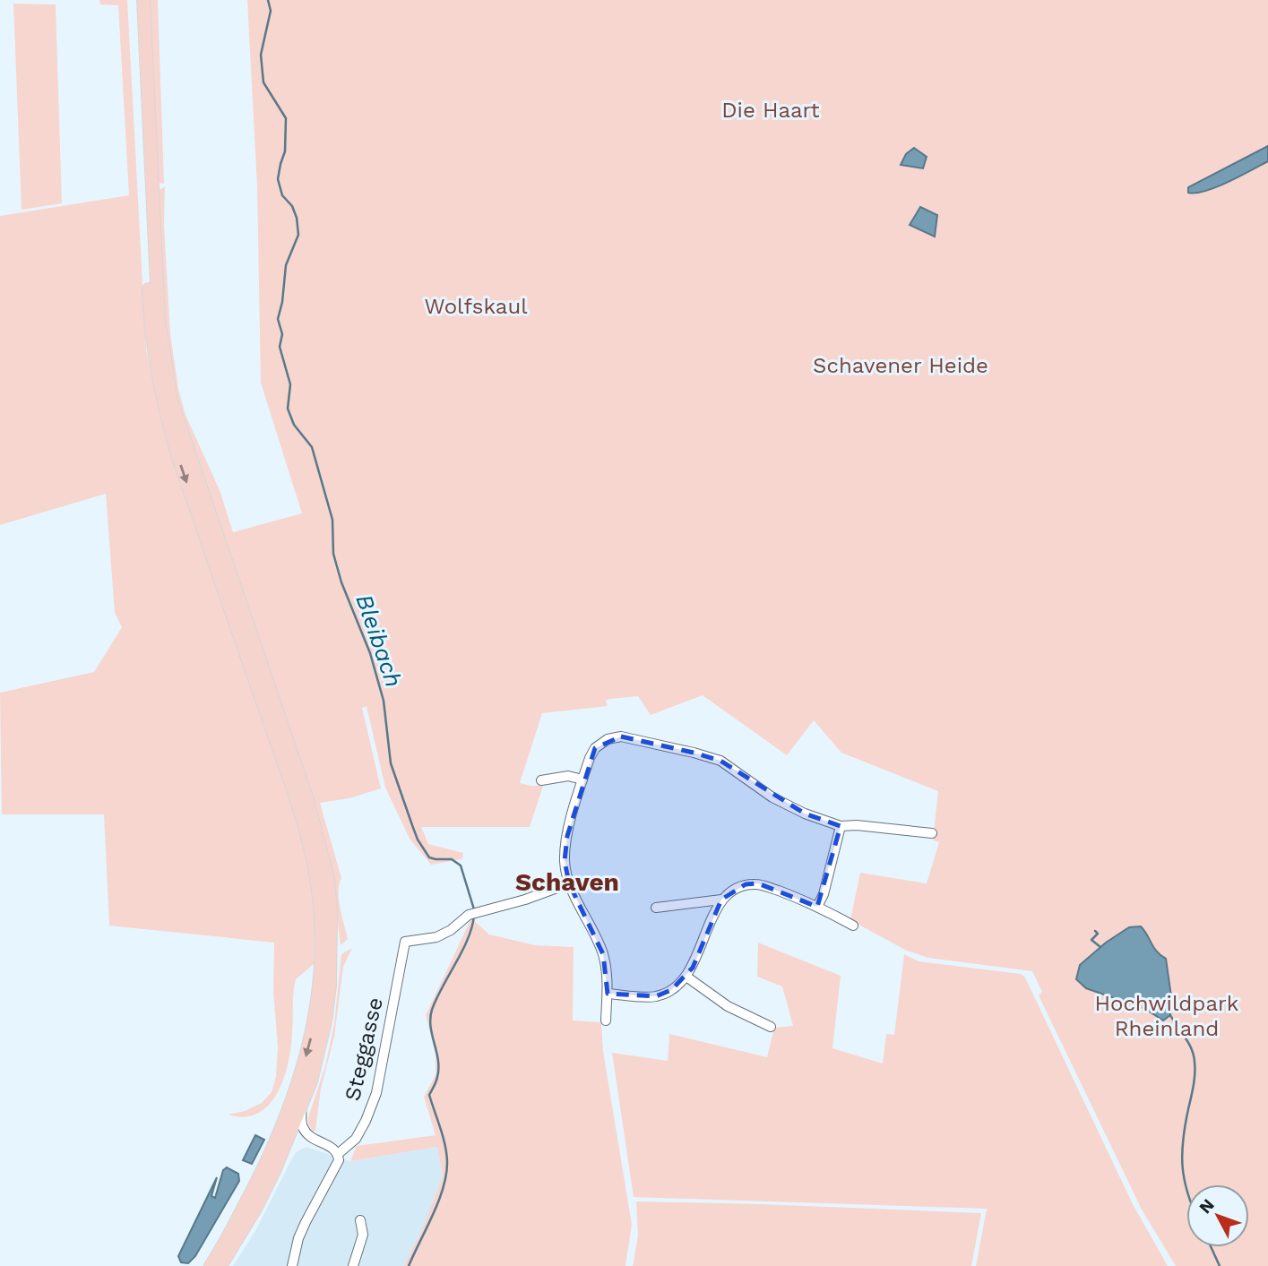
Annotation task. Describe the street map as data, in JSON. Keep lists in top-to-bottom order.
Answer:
{
  "streets": {
    "street": ["Steggasse"]
  },
  "districts": ["Schaven"],
  "water": ["Bleibach"],
  "parks": [
    "Die Haart",
    "Wolfskaul",
    "Schavener Heide",
    "Hochwildpark Rheinland"
  ],
  "north": "top left"
}
